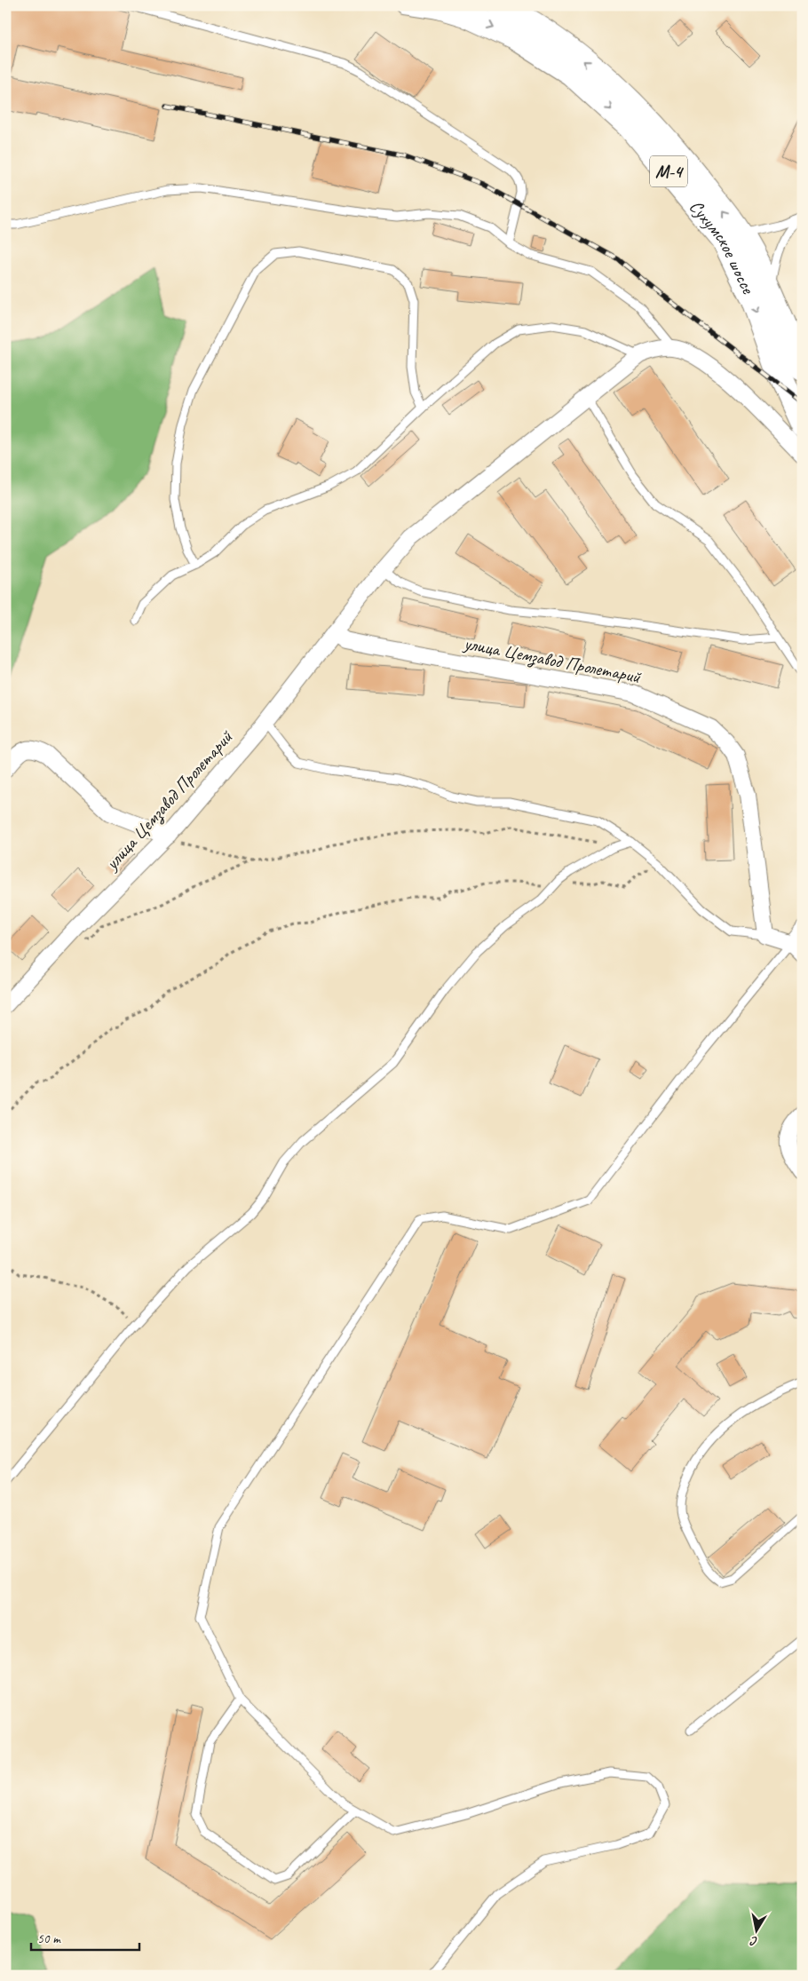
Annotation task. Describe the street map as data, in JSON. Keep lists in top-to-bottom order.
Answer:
{
  "streets": {
    "highway": ["М-4", "Сухумское шоссе"],
    "street": ["улица Цемзавод Пролетарий"]
  },
  "scale_bar": "50 m",
  "north": "bottom"
}
